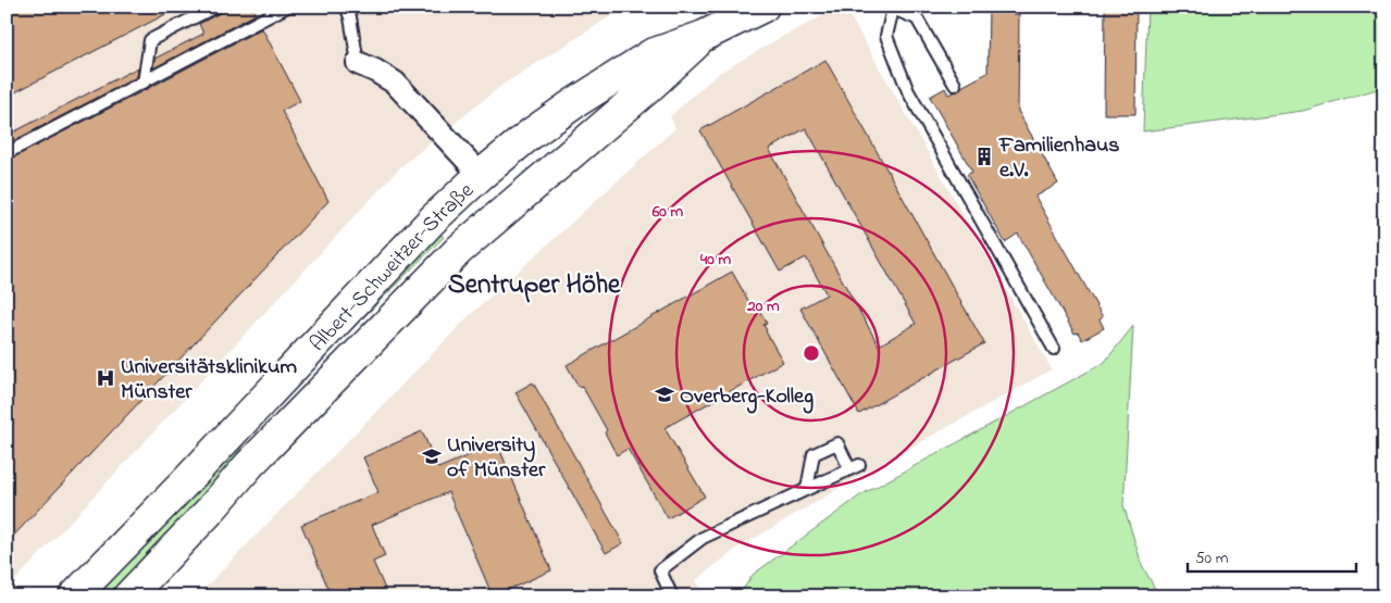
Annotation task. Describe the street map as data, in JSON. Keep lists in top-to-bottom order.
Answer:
{
  "streets": {
    "street": ["Albert-Schweitzer-Straße"]
  },
  "districts": ["Sentruper Höhe"],
  "places": {
    "building": ["Familienhaus e.V."],
    "hospital": ["Universitätsklinikum Münster"],
    "school or university": ["Overberg-Kolleg", "University of Münster"]
  },
  "scale_bar": "50 m",
  "rings": ["60 m", "40 m", "20 m"]
}
